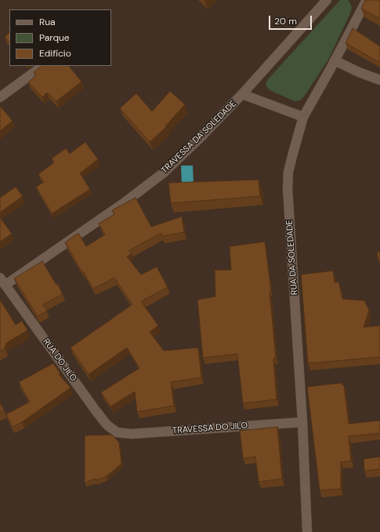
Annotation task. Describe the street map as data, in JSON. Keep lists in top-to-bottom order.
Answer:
{
  "streets": {
    "street": [
      "TRAVESSA DA SOLEDADE",
      "RUA DA SOLEDADE",
      "RUA DO JILO",
      "TRAVESSA DO JILO"
    ]
  },
  "crossings": [
    ["TRAVESSA DA SOLEDADE", "RUA DO JILO"],
    ["RUA DA SOLEDADE", "TRAVESSA DO JILO"],
    ["RUA DO JILO", "TRAVESSA DO JILO"]
  ],
  "legend": ["Rua", "Parque", "Edifício"],
  "scale_bar": "20 m"
}
